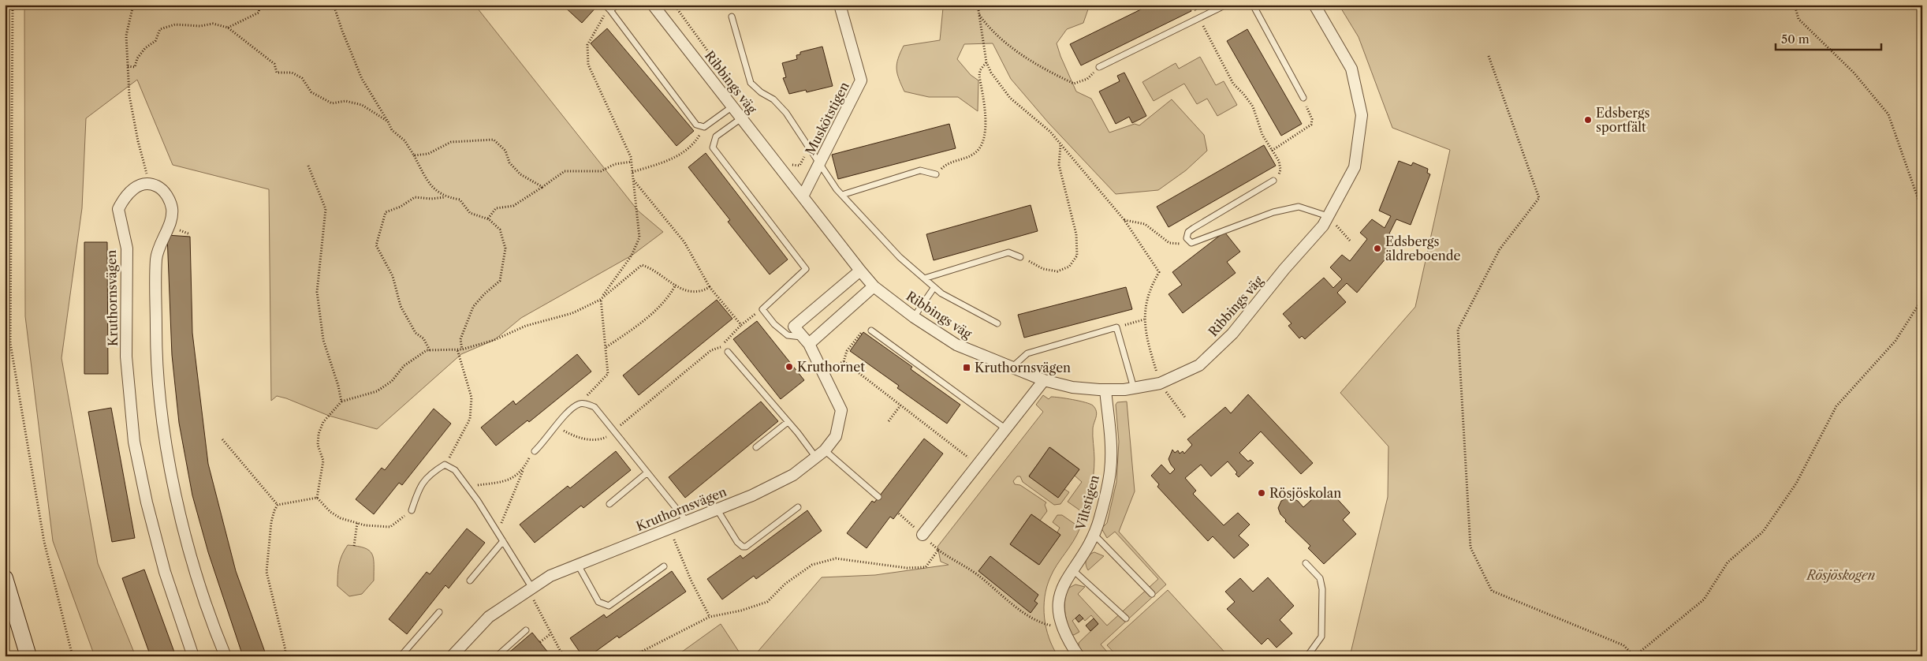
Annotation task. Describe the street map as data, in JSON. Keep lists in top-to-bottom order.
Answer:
{
  "streets": {
    "street": [
      "Ribbings väg",
      "Muskötstigen",
      "Kruthornsvägen",
      "Viltstigen"
    ]
  },
  "crossings": [
    ["Ribbings väg", "Muskötstigen"],
    ["Ribbings väg", "Kruthornsvägen"],
    ["Ribbings väg", "Viltstigen"]
  ],
  "parks": ["Rösjöskogen"],
  "places": {
    "other": [
      "Edsbergs sportfält",
      "Edsbergs äldreboende",
      "Kruthornet",
      "Rösjöskolan"
    ],
    "transit": ["Kruthornsvägen"]
  },
  "scale_bar": "50 m"
}
